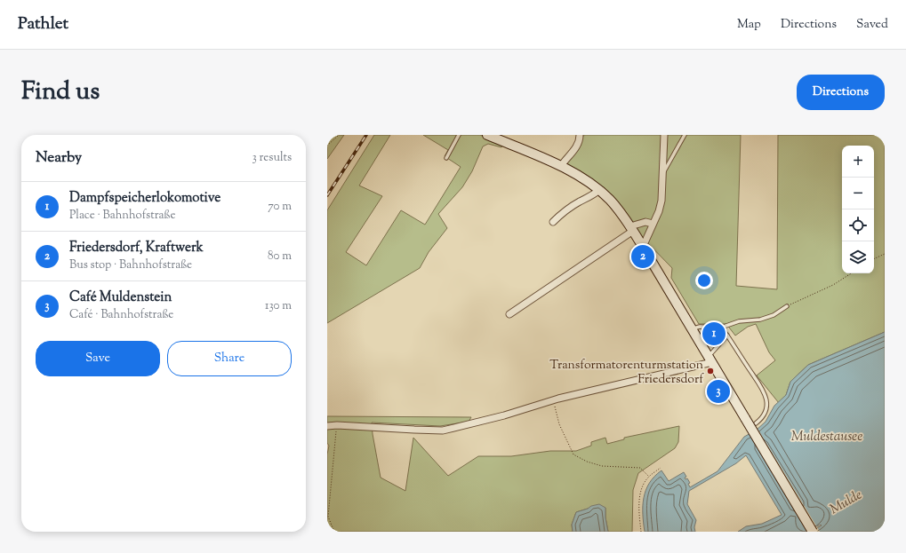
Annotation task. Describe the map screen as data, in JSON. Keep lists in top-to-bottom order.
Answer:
{
  "water": ["Muldestausee", "Mulde"],
  "places": ["Transformatorenturmstation Friedersdorf"],
  "page": {
    "header": "Pathlet",
    "nav": ["Map", "Directions", "Saved"],
    "title": "Find us",
    "buttons": [
      "Directions",
      ["Save", "Share"]
    ],
    "heading": ["Nearby", "3 results"],
    "map_buttons": ["+", "−"],
    "list": [
      {
        "mark": "1",
        "name": "Dampfspeicherlokomotive",
        "note": "Place · Bahnhofstraße",
        "value": "70 m"
      },
      {
        "mark": "2",
        "name": "Friedersdorf, Kraftwerk",
        "note": "Bus stop · Bahnhofstraße",
        "value": "80 m"
      },
      {
        "mark": "3",
        "name": "Café Muldenstein",
        "note": "Café · Bahnhofstraße",
        "value": "130 m"
      }
    ],
    "pins": ["2", "1", "3"]
  }
}
